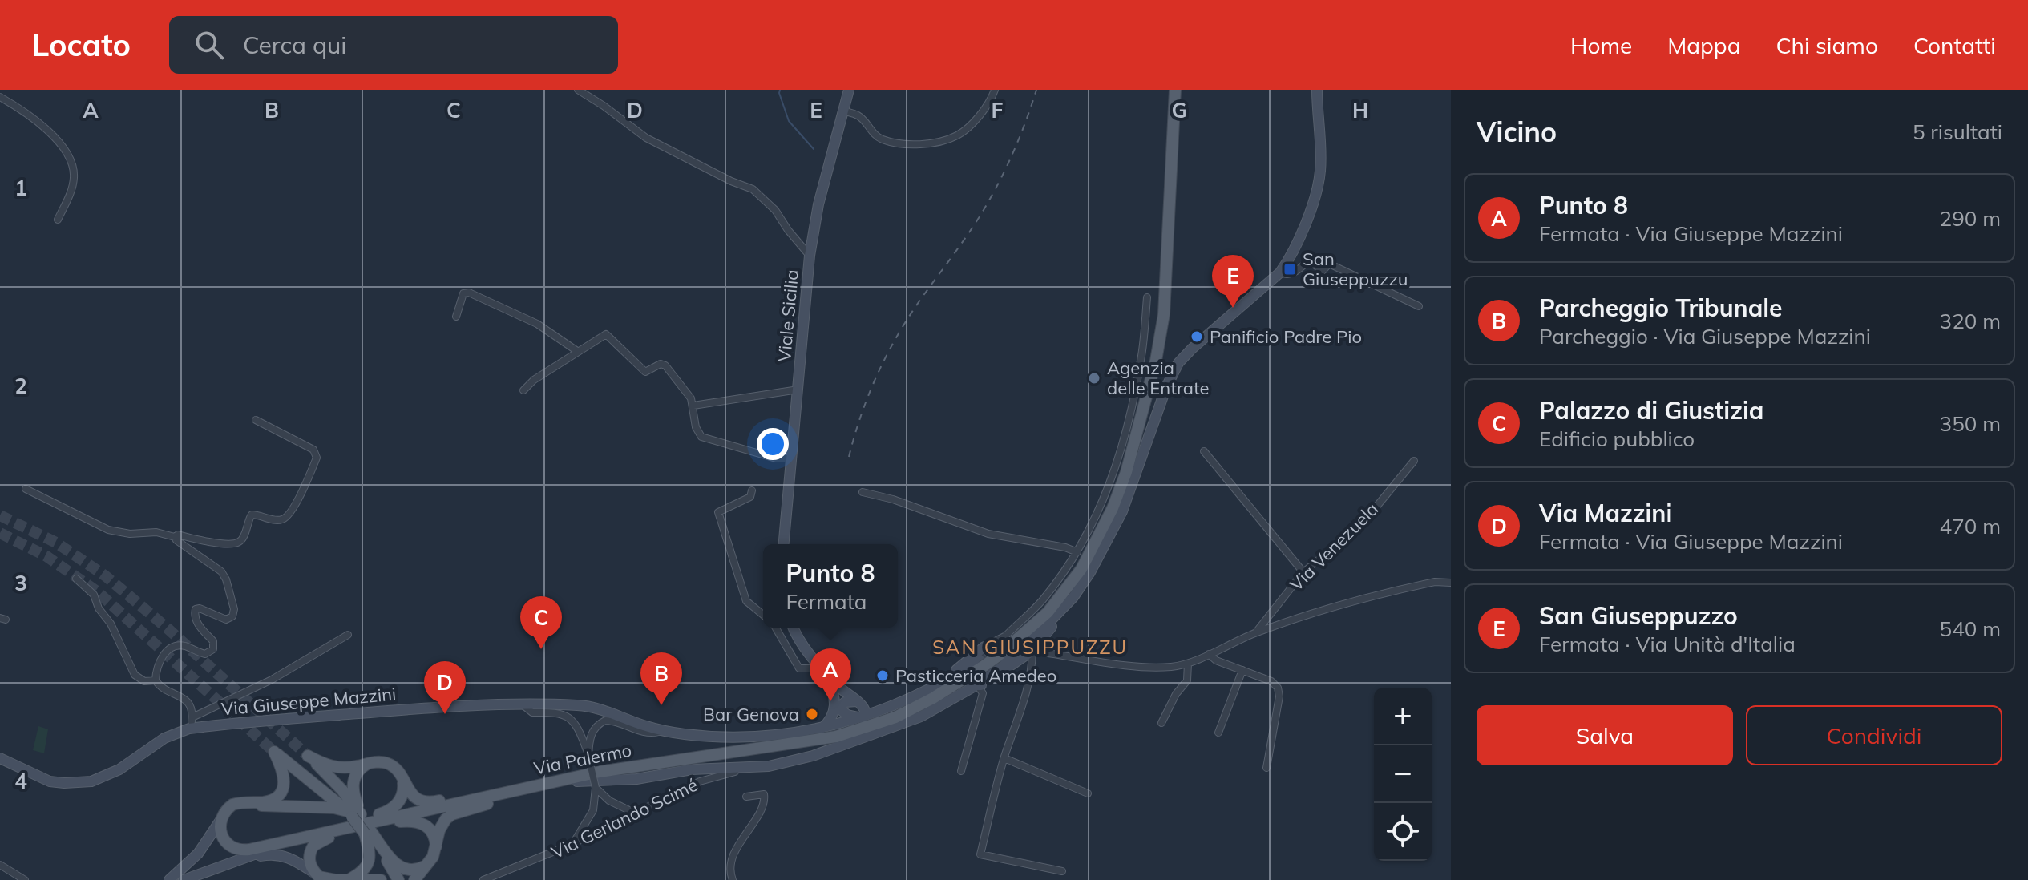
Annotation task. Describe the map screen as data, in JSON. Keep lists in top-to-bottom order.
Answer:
{
  "streets": {
    "main road": ["Via Palermo"],
    "street": [
      "Viale Sicilia",
      "Via Venezuela",
      "Via Giuseppe Mazzini",
      "Via Gerlando Scimé"
    ]
  },
  "crossings": [
    ["Via Giuseppe Mazzini", "Via Palermo"]
  ],
  "districts": ["SAN GIUSIPPUZZU"],
  "places": {
    "transit": ["San Giuseppuzzu"],
    "other": [
      "Panificio Padre Pio",
      "Agenzia delle Entrate",
      "Pasticceria Amedeo",
      "Bar Genova"
    ]
  },
  "page": {
    "header": "Locato",
    "search": "Cerca qui",
    "nav": [
      "Home",
      "Mappa",
      "Chi siamo",
      "Contatti"
    ],
    "heading": ["Vicino", "5 risultati"],
    "list": [
      {
        "mark": "A",
        "name": "Punto 8",
        "note": "Fermata · Via Giuseppe Mazzini",
        "value": "290 m"
      },
      {
        "mark": "B",
        "name": "Parcheggio Tribunale",
        "note": "Parcheggio · Via Giuseppe Mazzini",
        "value": "320 m"
      },
      {
        "mark": "C",
        "name": "Palazzo di Giustizia",
        "note": "Edificio pubblico",
        "value": "350 m"
      },
      {
        "mark": "D",
        "name": "Via Mazzini",
        "note": "Fermata · Via Giuseppe Mazzini",
        "value": "470 m"
      },
      {
        "mark": "E",
        "name": "San Giuseppuzzo",
        "note": "Fermata · Via Unità d'Italia",
        "value": "540 m"
      }
    ],
    "pins": [
      "E",
      "C",
      "A",
      "B",
      "D"
    ],
    "popup": ["Punto 8", "Fermata"],
    "buttons": ["Salva", "Condividi"],
    "map_buttons": ["+", "−"]
  },
  "grid": {
    "columns": [
      "A",
      "B",
      "C",
      "D",
      "E",
      "F",
      "G",
      "H"
    ],
    "rows": [
      "1",
      "2",
      "3",
      "4"
    ]
  }
}
